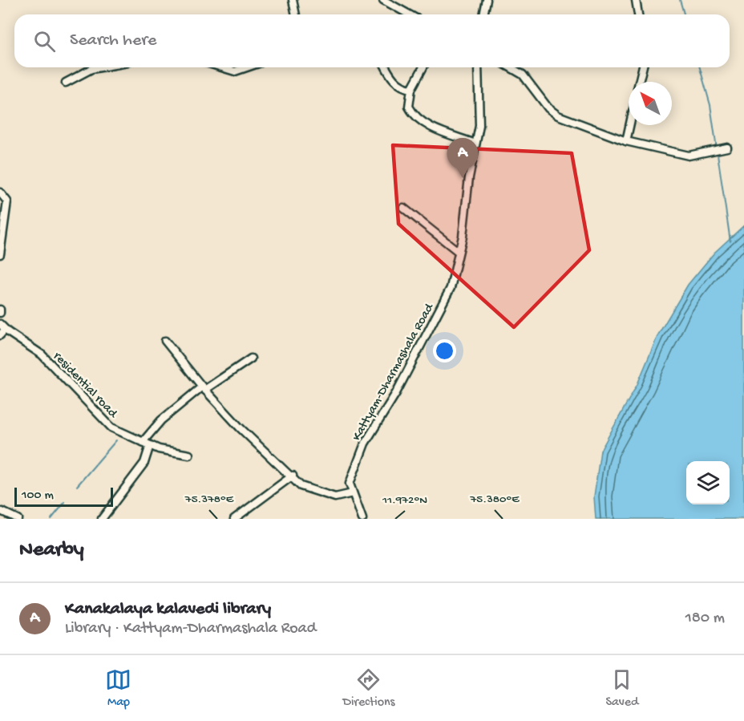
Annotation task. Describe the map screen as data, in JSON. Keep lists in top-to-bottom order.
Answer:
{
  "streets": {
    "street": ["Kattyam-Dharmashala Road", "residential road"]
  },
  "scale_bar": "100 m",
  "north": "top left",
  "page": {
    "search": "Search here",
    "pins": "A",
    "scale": "100 m",
    "heading": "Nearby",
    "list": [
      {
        "mark": "A",
        "name": "Kanakalaya kalavedi library",
        "note": "Library · Kattyam-Dharmashala Road",
        "value": "180 m"
      }
    ],
    "nav": ["Map", "Directions", "Saved"]
  },
  "coordinates": ["75.378°E", "75.380°E", "11.972°N"]
}
